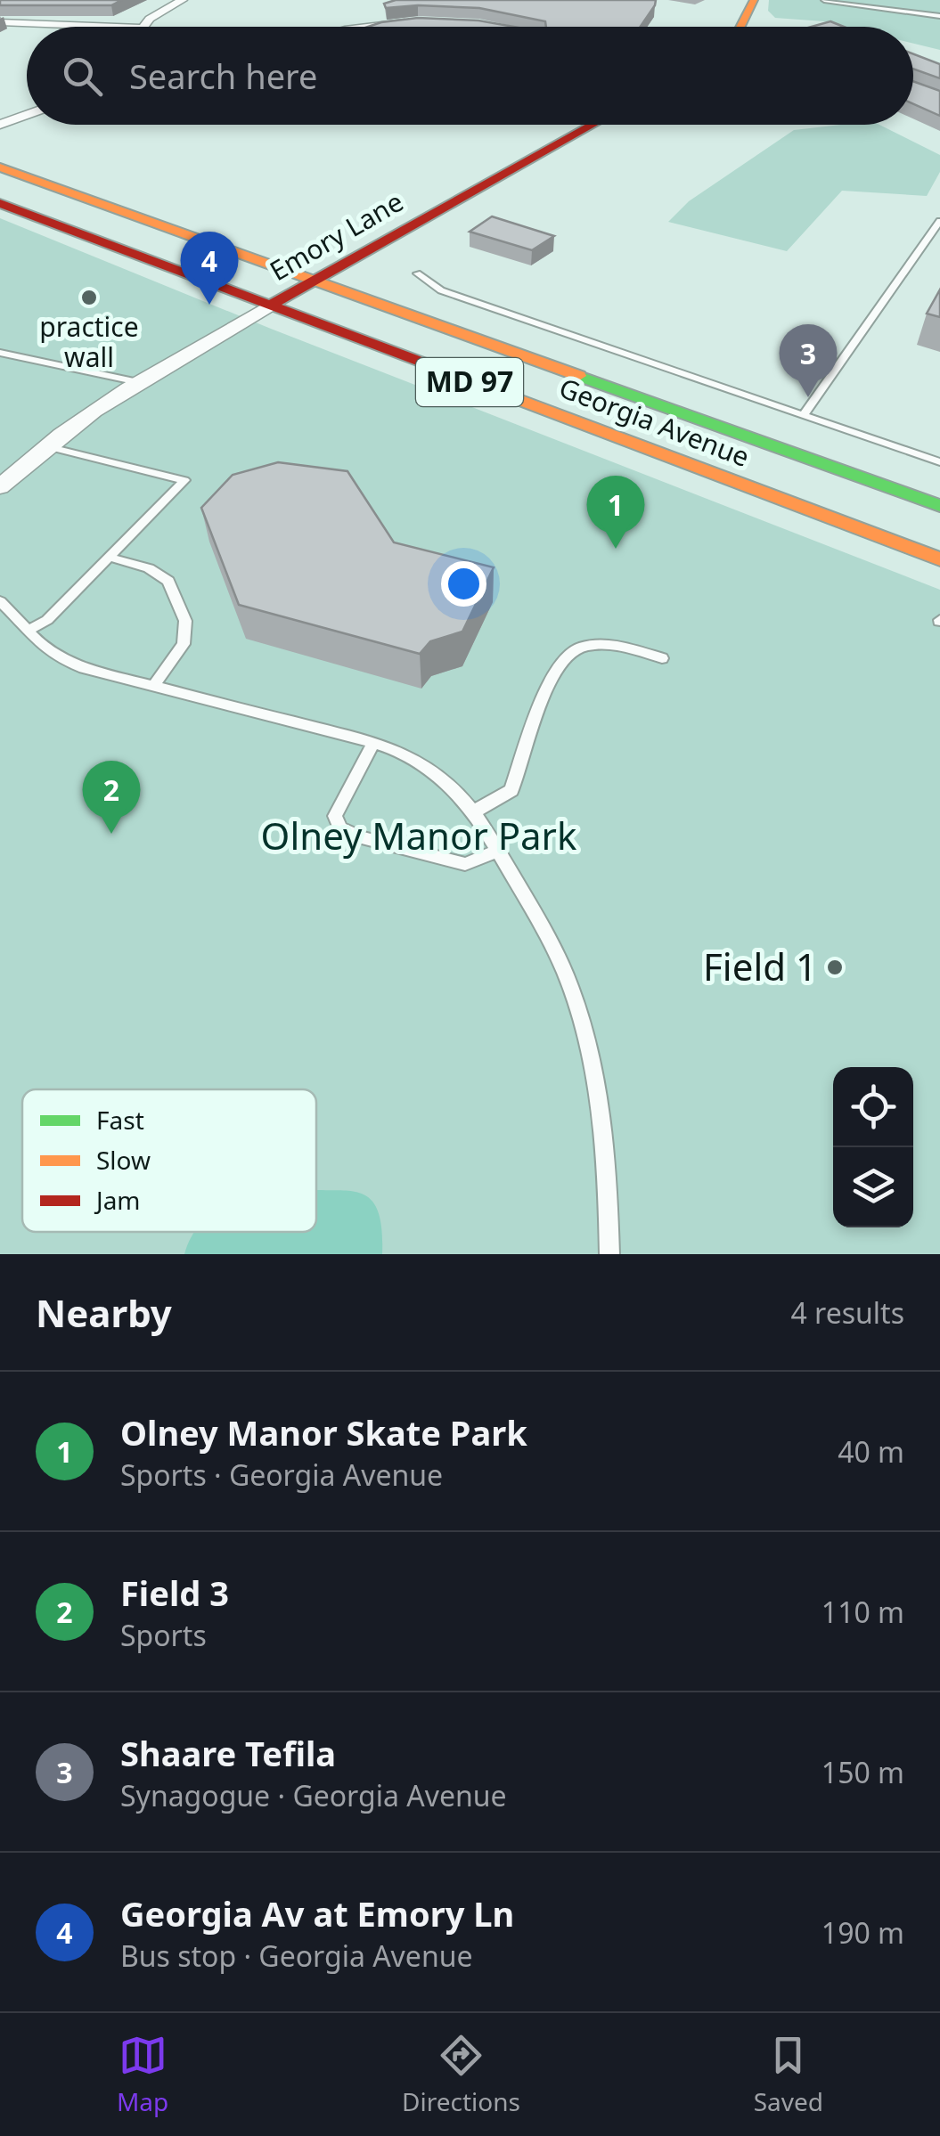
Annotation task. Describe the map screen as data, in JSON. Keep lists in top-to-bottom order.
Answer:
{
  "streets": {
    "main road": ["Emory Lane", "MD 97", "Georgia Avenue"]
  },
  "crossings": [
    ["Emory Lane", "Georgia Avenue"]
  ],
  "parks": ["Olney Manor Park"],
  "places": ["practice wall", "Field 1"],
  "legend": ["Fast", "Slow", "Jam"],
  "page": {
    "search": "Search here",
    "pins": [
      "4",
      "3",
      "1",
      "2"
    ],
    "heading": ["Nearby", "4 results"],
    "list": [
      {
        "mark": "1",
        "name": "Olney Manor Skate Park",
        "note": "Sports · Georgia Avenue",
        "value": "40 m"
      },
      {
        "mark": "2",
        "name": "Field 3",
        "note": "Sports",
        "value": "110 m"
      },
      {
        "mark": "3",
        "name": "Shaare Tefila",
        "note": "Synagogue · Georgia Avenue",
        "value": "150 m"
      },
      {
        "mark": "4",
        "name": "Georgia Av at Emory Ln",
        "note": "Bus stop · Georgia Avenue",
        "value": "190 m"
      }
    ],
    "nav": ["Map", "Directions", "Saved"]
  }
}
